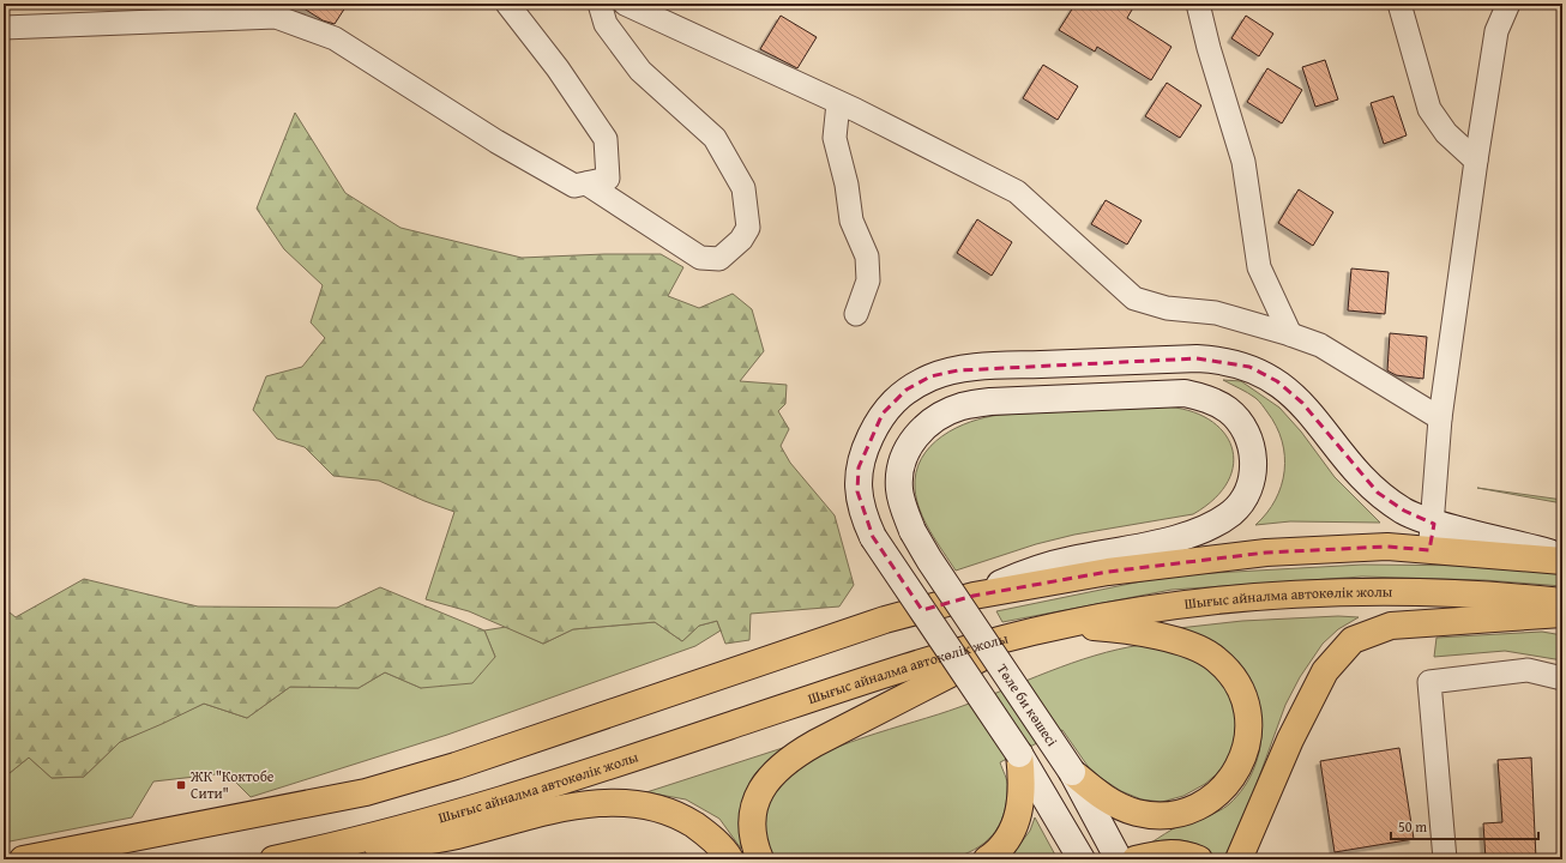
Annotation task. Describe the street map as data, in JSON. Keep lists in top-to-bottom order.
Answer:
{
  "streets": {
    "main road": ["Шығыс айналма автокөлік жолы", "Төле би көшесі"]
  },
  "places": {
    "transit": ["ЖК \"Коктобе Сити\""]
  },
  "scale_bar": "50 m"
}
